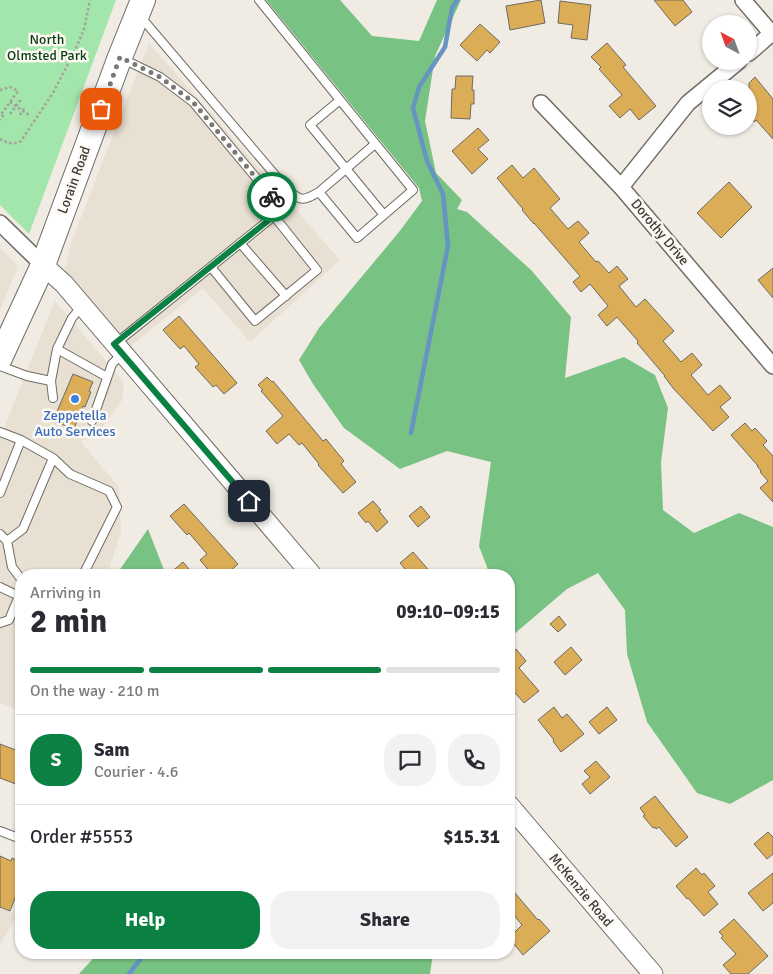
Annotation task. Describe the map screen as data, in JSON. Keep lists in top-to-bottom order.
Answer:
{
  "streets": {
    "main road": ["Lorain Road"],
    "street": ["Dorothy Drive", "McKenzie Road"]
  },
  "parks": ["North Olmsted Park"],
  "places": ["Zeppetella Auto Services"],
  "north": "top left",
  "page": {
    "heading": ["2 min", "Arriving in", "09:10–09:15"],
    "panel": [
      "Sam",
      "Courier · 4.6",
      "Order #5553",
      "$15.31"
    ],
    "bar": "On the way · 210 m",
    "round": "S",
    "buttons": ["Help", "Share"]
  }
}
